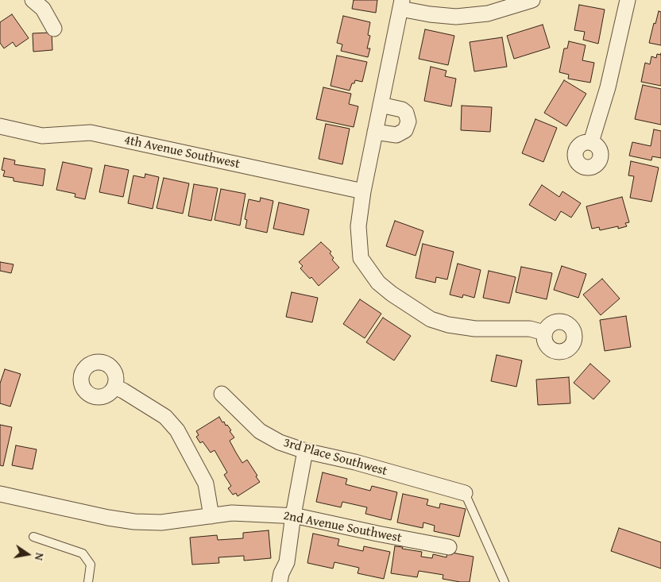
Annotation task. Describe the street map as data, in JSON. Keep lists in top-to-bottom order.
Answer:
{
  "streets": {
    "street": ["4th Avenue Southwest", "3rd Place Southwest", "2nd Avenue Southwest"]
  },
  "north": "right"
}
